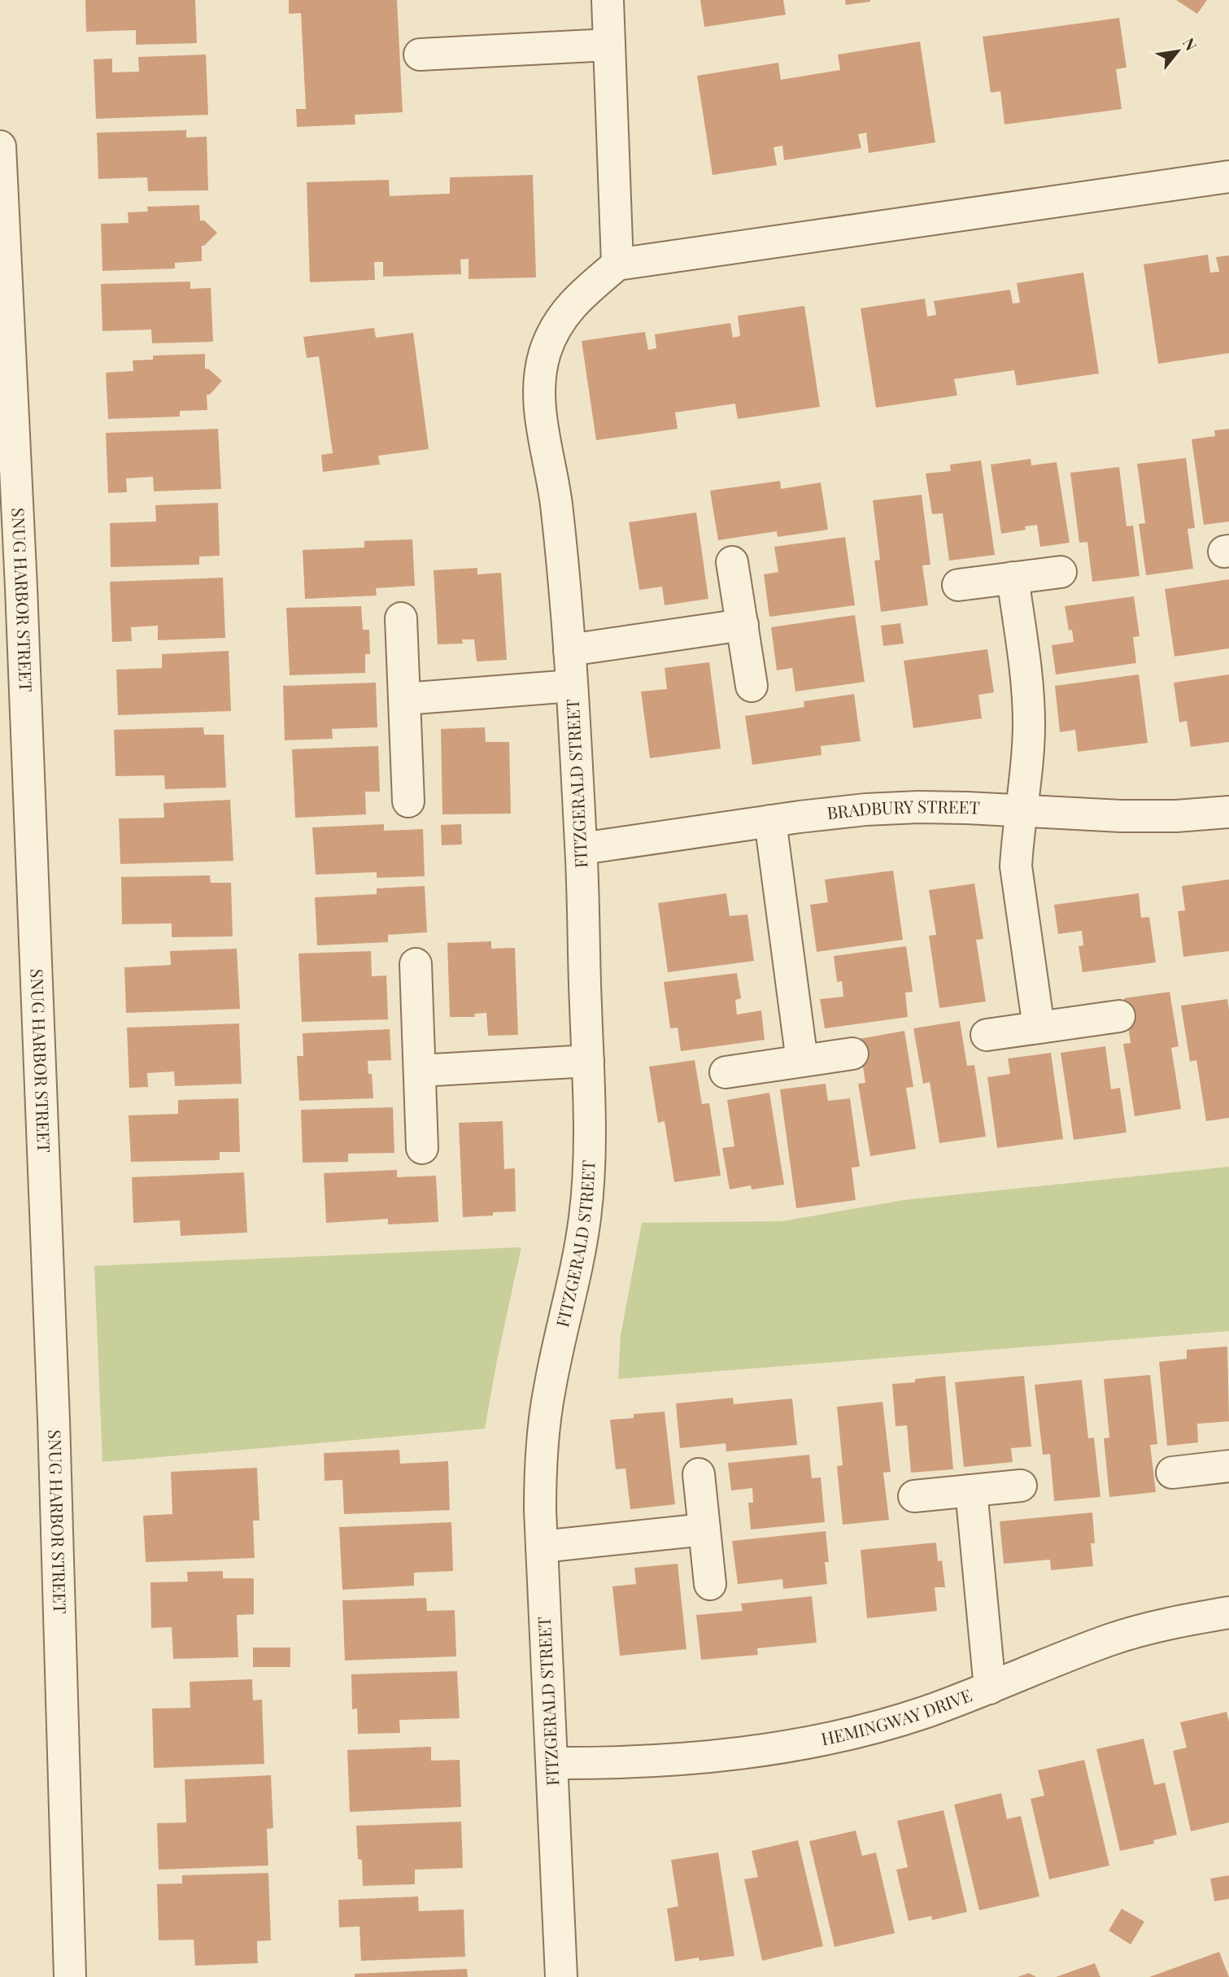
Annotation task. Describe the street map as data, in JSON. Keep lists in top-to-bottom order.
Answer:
{
  "streets": {
    "street": [
      "SNUG HARBOR STREET",
      "FITZGERALD STREET",
      "BRADBURY STREET",
      "HEMINGWAY DRIVE"
    ]
  },
  "crossings": [
    ["FITZGERALD STREET", "BRADBURY STREET"],
    ["FITZGERALD STREET", "HEMINGWAY DRIVE"]
  ],
  "north": "top right"
}
